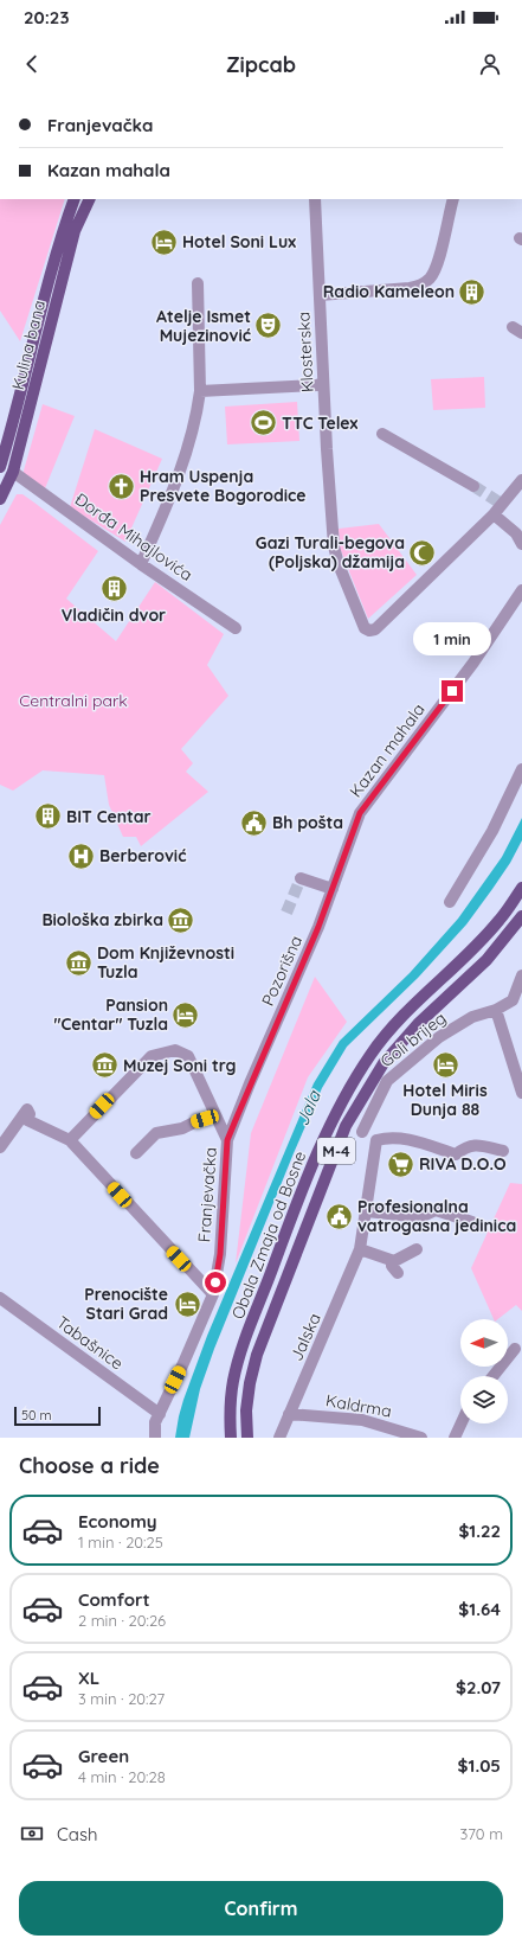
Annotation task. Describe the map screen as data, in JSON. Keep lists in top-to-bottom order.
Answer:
{
  "streets": {
    "main road": ["Kulina bana", "M-4", "Obala Zmaja od Bosne"],
    "street": [
      "Klosterska",
      "Đorđa Mihajlovića",
      "Kazan mahala",
      "Pozorišna",
      "Goli brijeg",
      "Franjevačka",
      "Jalska",
      "Tabašnice",
      "Kaldrma"
    ]
  },
  "crossings": [
    ["Kulina bana", "Đorđa Mihajlovića"],
    ["Kazan mahala", "Pozorišna"],
    ["Pozorišna", "Franjevačka"],
    ["Franjevačka", "Tabašnice"],
    ["Jalska", "Kaldrma"]
  ],
  "water": ["Jala"],
  "parks": ["Centralni park"],
  "places": {
    "hotel": [
      "Hotel Soni Lux",
      "Pansion \"Centar\" Tuzla",
      "Hotel Miris Dunja 88",
      "Prenocište Stari Grad"
    ],
    "building": ["Radio Kameleon", "Vladičin dvor", "BIT Centar"],
    "theatre": ["Atelje Ismet Mujezinović"],
    "sports": ["TTC Telex"],
    "church": ["Hram Uspenja Presvete Bogorodice"],
    "mosque": ["Gazi Turali-begova (Poljska) džamija"],
    "public building": ["Bh pošta", "Profesionalna vatrogasna jedinica"],
    "hospital": ["Berberović"],
    "museum": ["Biološka zbirka", "Dom Književnosti Tuzla", "Muzej Soni trg"],
    "supermarket": ["RIVA D.O.O"]
  },
  "scale_bar": "50 m",
  "north": "left",
  "page": {
    "status": "20:23",
    "header": "Zipcab",
    "banner": ["Franjevačka", "Kazan mahala"],
    "bubble": "1 min",
    "scale": "50 m",
    "heading": "Choose a ride",
    "list": [
      {
        "name": "Economy",
        "note": "1 min · 20:25",
        "value": "$1.22"
      },
      {
        "name": "Comfort",
        "note": "2 min · 20:26",
        "value": "$1.64"
      },
      {
        "name": "XL",
        "note": "3 min · 20:27",
        "value": "$2.07"
      },
      {
        "name": "Green",
        "note": "4 min · 20:28",
        "value": "$1.05"
      }
    ],
    "pay": ["Cash", "370 m"],
    "buttons": "Confirm"
  }
}
